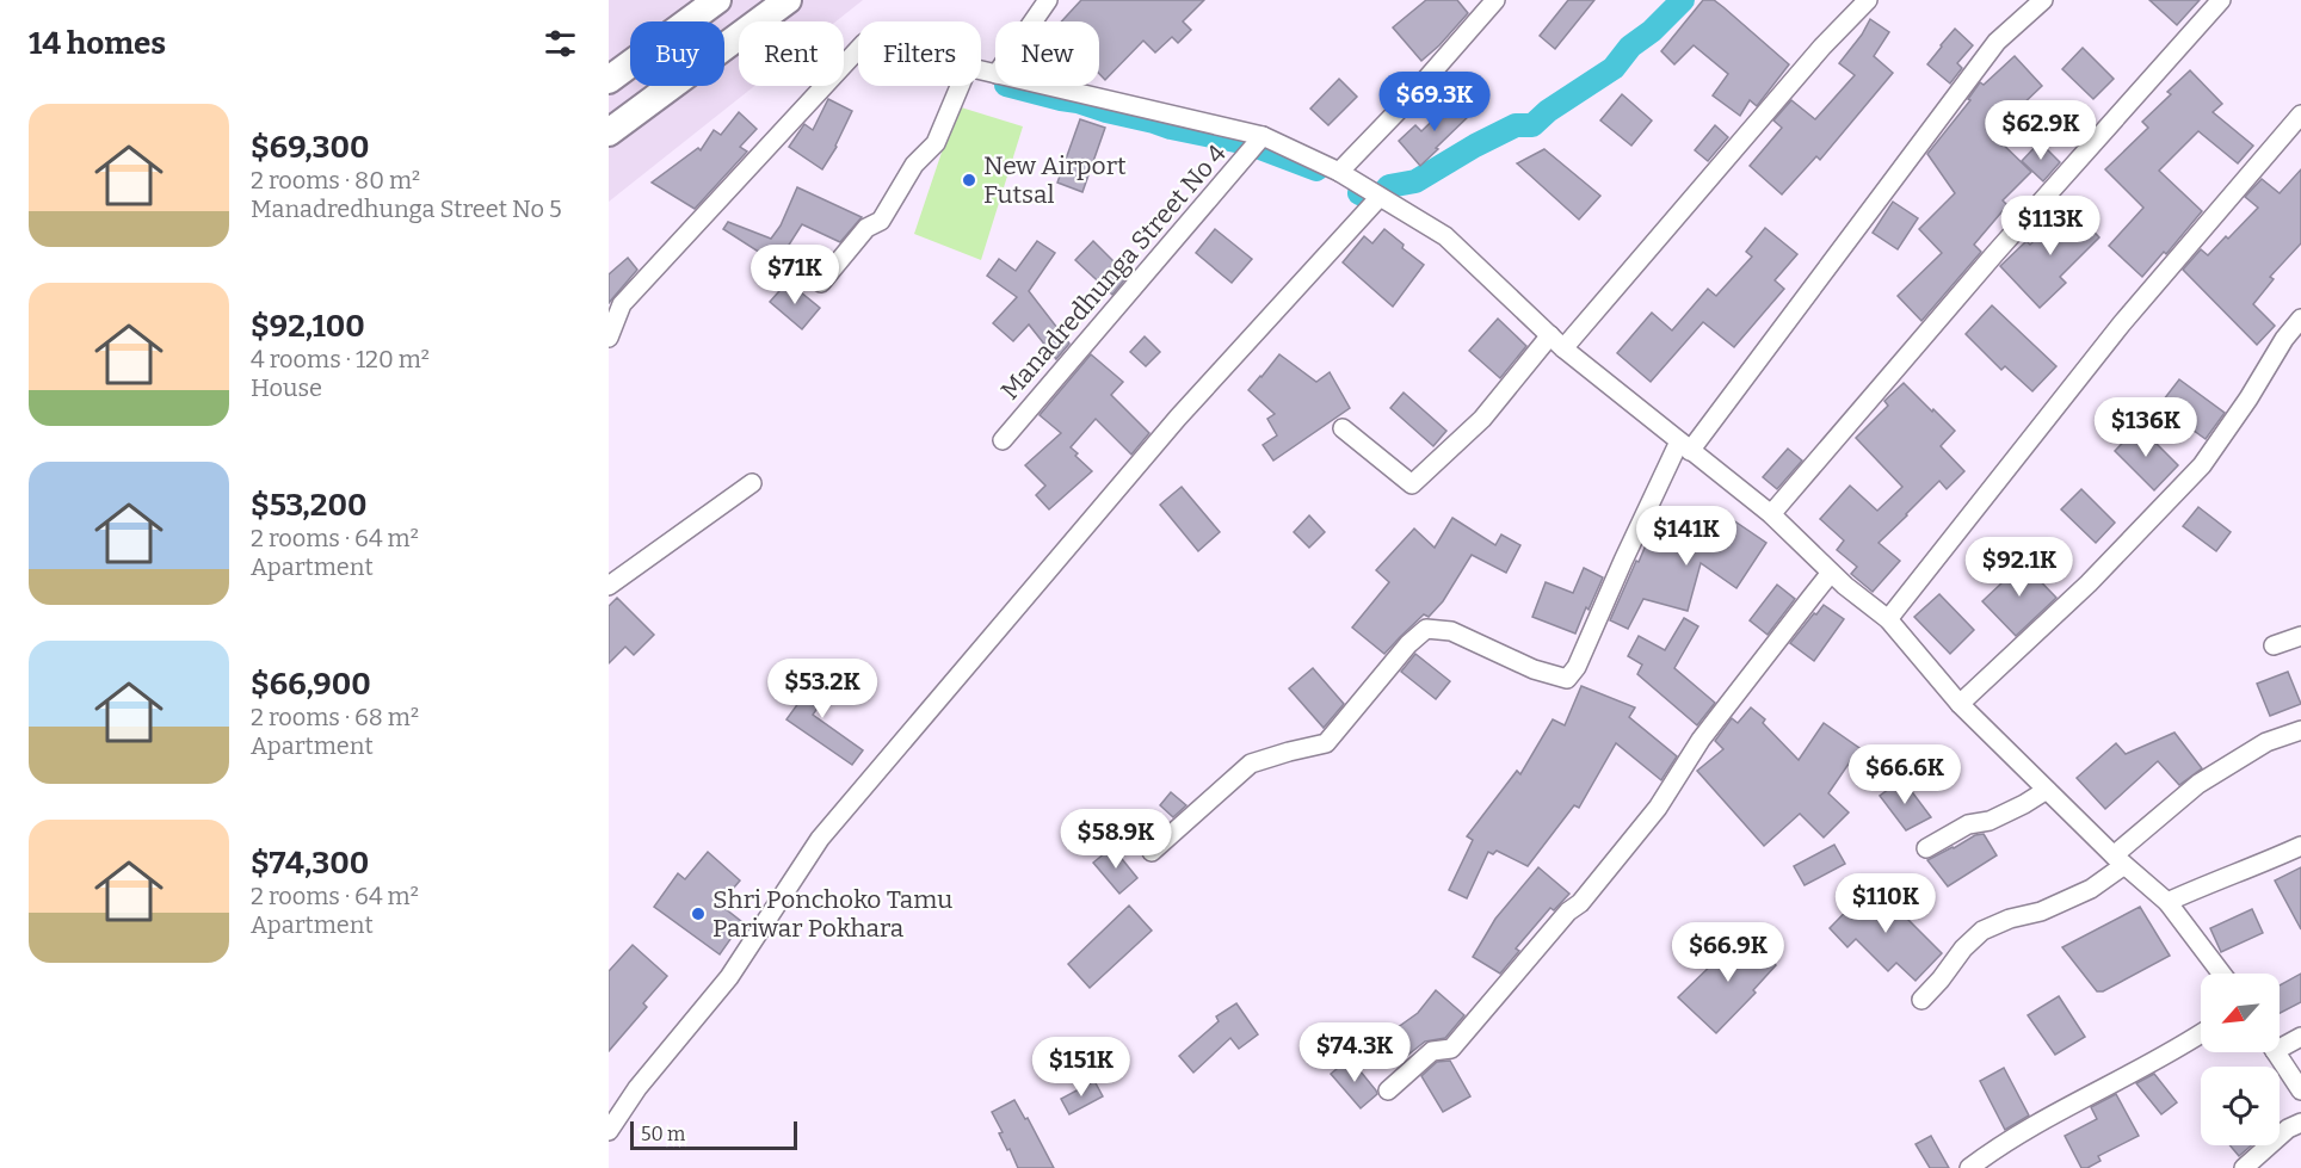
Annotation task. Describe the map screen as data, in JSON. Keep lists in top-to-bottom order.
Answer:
{
  "streets": {
    "street": ["Manadredhunga Street No 4"]
  },
  "places": ["New Airport Futsal", "Shri Ponchoko Tamu Pariwar Pokhara"],
  "scale_bar": "50 m",
  "north": "bottom left",
  "page": {
    "heading": "14 homes",
    "chip": [
      "Buy",
      "Rent",
      "Filters",
      "New"
    ],
    "price": [
      "$69.3K",
      "$62.9K",
      "$113K",
      "$71K",
      "$136K",
      "$141K",
      "$92.1K",
      "$53.2K",
      "$66.6K",
      "$58.9K",
      "$110K",
      "$66.9K",
      "$74.3K",
      "$151K"
    ],
    "list": [
      {
        "name": "$69,300",
        "note": "2 rooms · 80 m² · Manadredhunga Street No 5"
      },
      {
        "name": "$92,100",
        "note": "4 rooms · 120 m² · House"
      },
      {
        "name": "$53,200",
        "note": "2 rooms · 64 m² · Apartment"
      },
      {
        "name": "$66,900",
        "note": "2 rooms · 68 m² · Apartment"
      },
      {
        "name": "$74,300",
        "note": "2 rooms · 64 m² · Apartment"
      }
    ],
    "scale": "50 m"
  }
}
